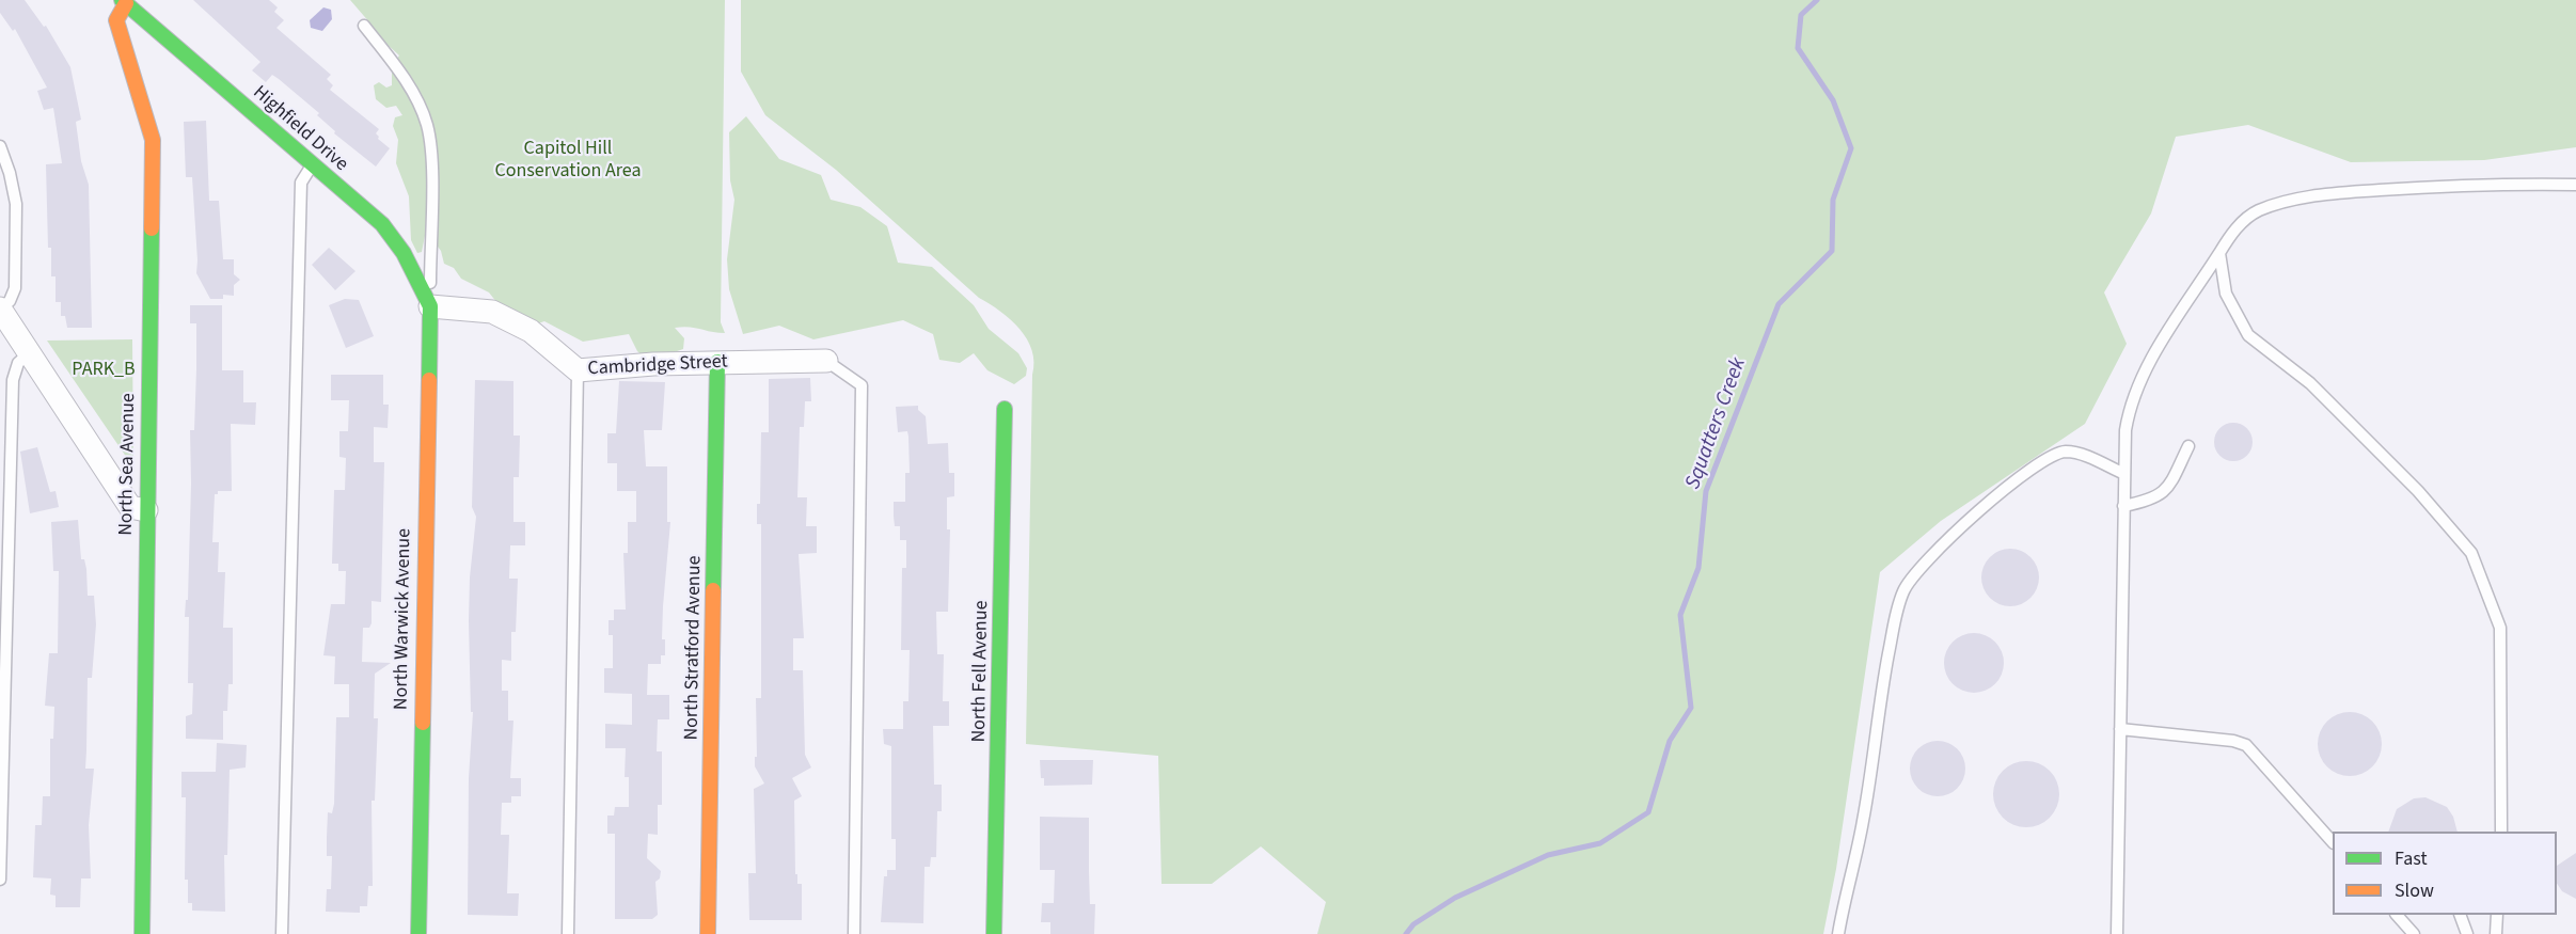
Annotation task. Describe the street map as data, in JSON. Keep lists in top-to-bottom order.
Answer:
{
  "streets": {
    "street": [
      "Highfield Drive",
      "Cambridge Street",
      "North Sea Avenue",
      "North Warwick Avenue",
      "North Stratford Avenue",
      "North Fell Avenue"
    ]
  },
  "crossings": [
    ["Highfield Drive", "Cambridge Street"],
    ["Highfield Drive", "North Sea Avenue"],
    ["Highfield Drive", "North Warwick Avenue"],
    ["Cambridge Street", "North Warwick Avenue"],
    ["Cambridge Street", "North Stratford Avenue"]
  ],
  "water": ["Squatters Creek"],
  "parks": ["Capitol Hill Conservation Area", "PARK_B"],
  "legend": ["Fast", "Slow"]
}
